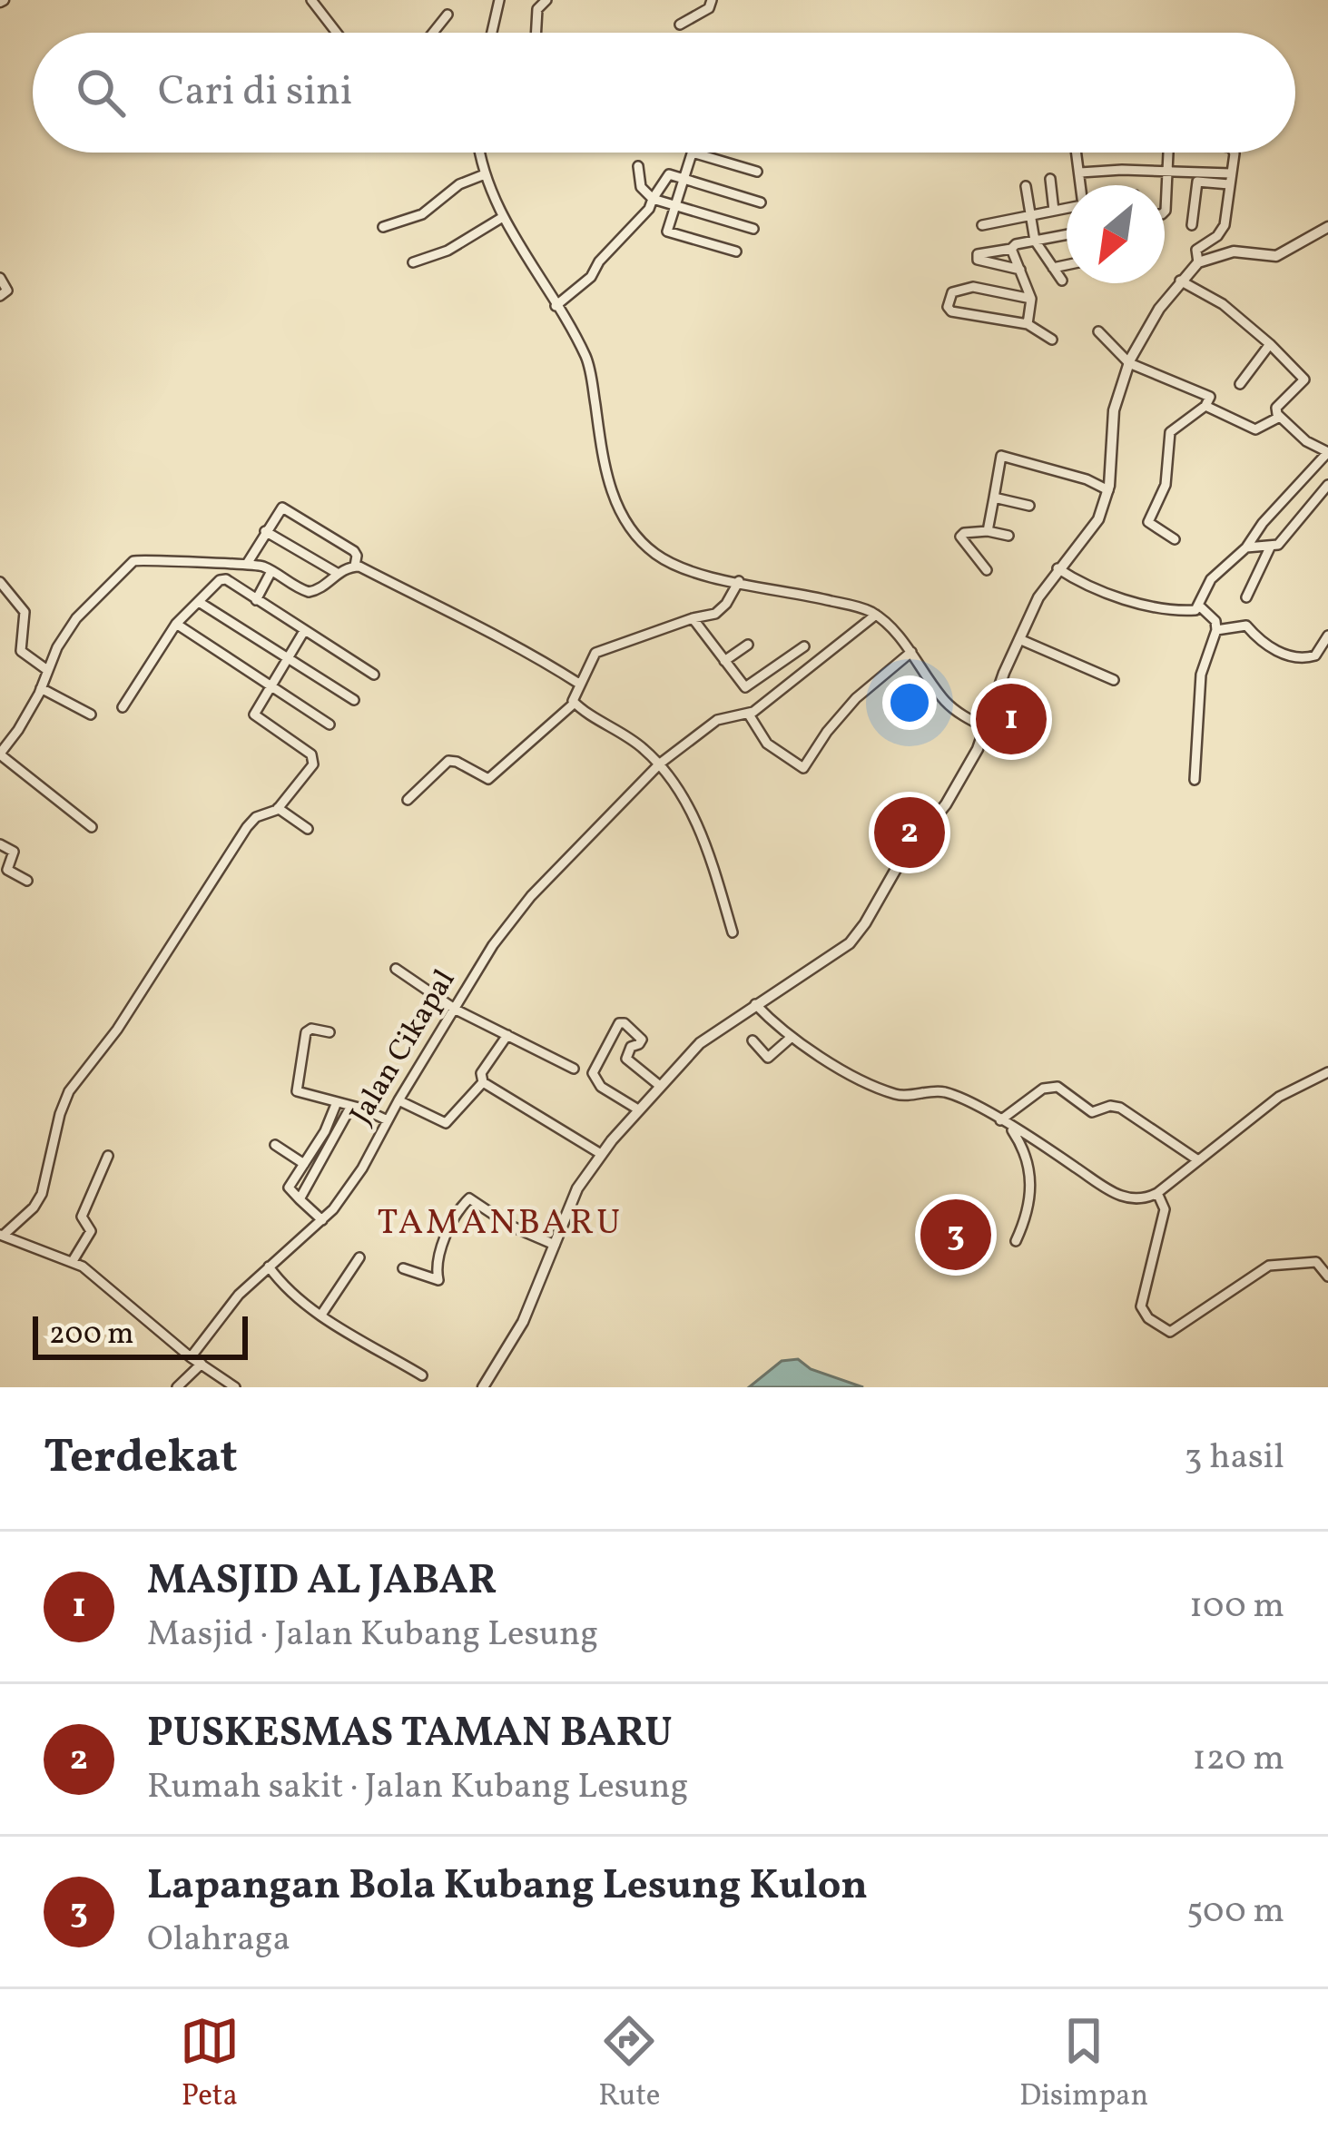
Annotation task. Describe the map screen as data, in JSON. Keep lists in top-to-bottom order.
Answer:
{
  "streets": {
    "street": ["Jalan Cikapal"]
  },
  "districts": ["TAMANBARU"],
  "scale_bar": "200 m",
  "north": "bottom left",
  "page": {
    "search": "Cari di sini",
    "pins": ["1", "2", "3"],
    "scale": "200 m",
    "heading": ["Terdekat", "3 hasil"],
    "list": [
      {
        "mark": "1",
        "name": "MASJID AL JABAR",
        "note": "Masjid · Jalan Kubang Lesung",
        "value": "100 m"
      },
      {
        "mark": "2",
        "name": "PUSKESMAS TAMAN BARU",
        "note": "Rumah sakit · Jalan Kubang Lesung",
        "value": "120 m"
      },
      {
        "mark": "3",
        "name": "Lapangan Bola Kubang Lesung Kulon",
        "note": "Olahraga",
        "value": "500 m"
      }
    ],
    "nav": ["Peta", "Rute", "Disimpan"]
  }
}
